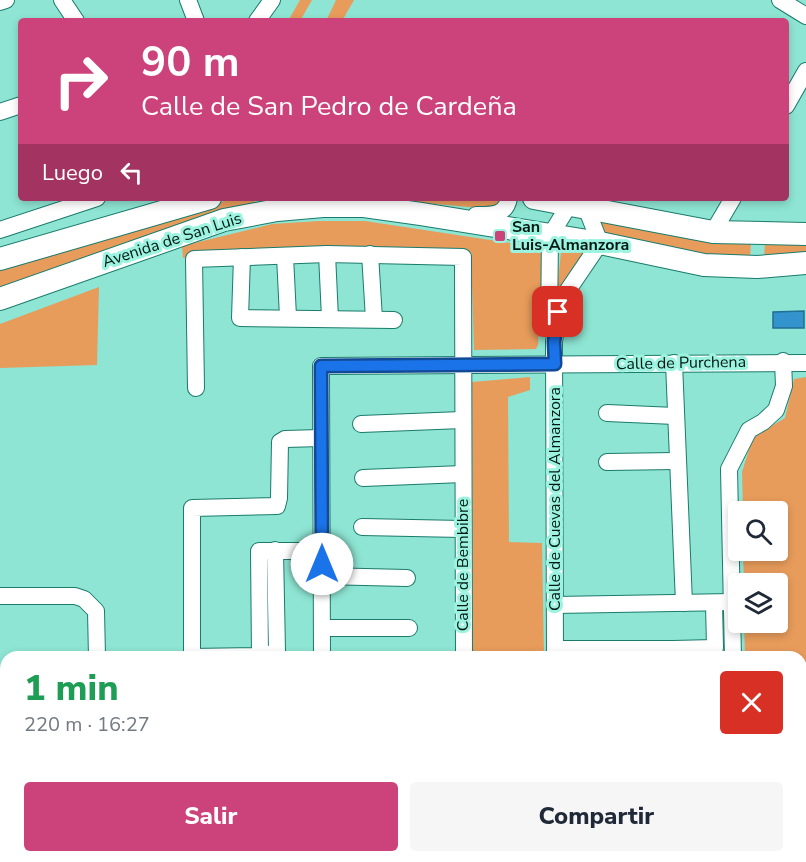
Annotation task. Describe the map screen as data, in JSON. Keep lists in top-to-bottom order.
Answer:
{
  "streets": {
    "street": [
      "Avenida de San Luis",
      "Calle de Purchena",
      "Calle de Cuevas del Almanzora",
      "Calle de Bembibre"
    ]
  },
  "crossings": [
    ["Avenida de San Luis", "Calle de Cuevas del Almanzora"],
    ["Calle de Purchena", "Calle de Cuevas del Almanzora"],
    ["Calle de Purchena", "Calle de Bembibre"]
  ],
  "places": {
    "transit": ["San Luis-Almanzora"]
  },
  "page": {
    "turn": ["90 m", "Calle de San Pedro de Cardeña"],
    "then": "Luego",
    "heading": ["1 min", "220 m · 16:27"],
    "buttons": ["Salir", "Compartir"]
  }
}
